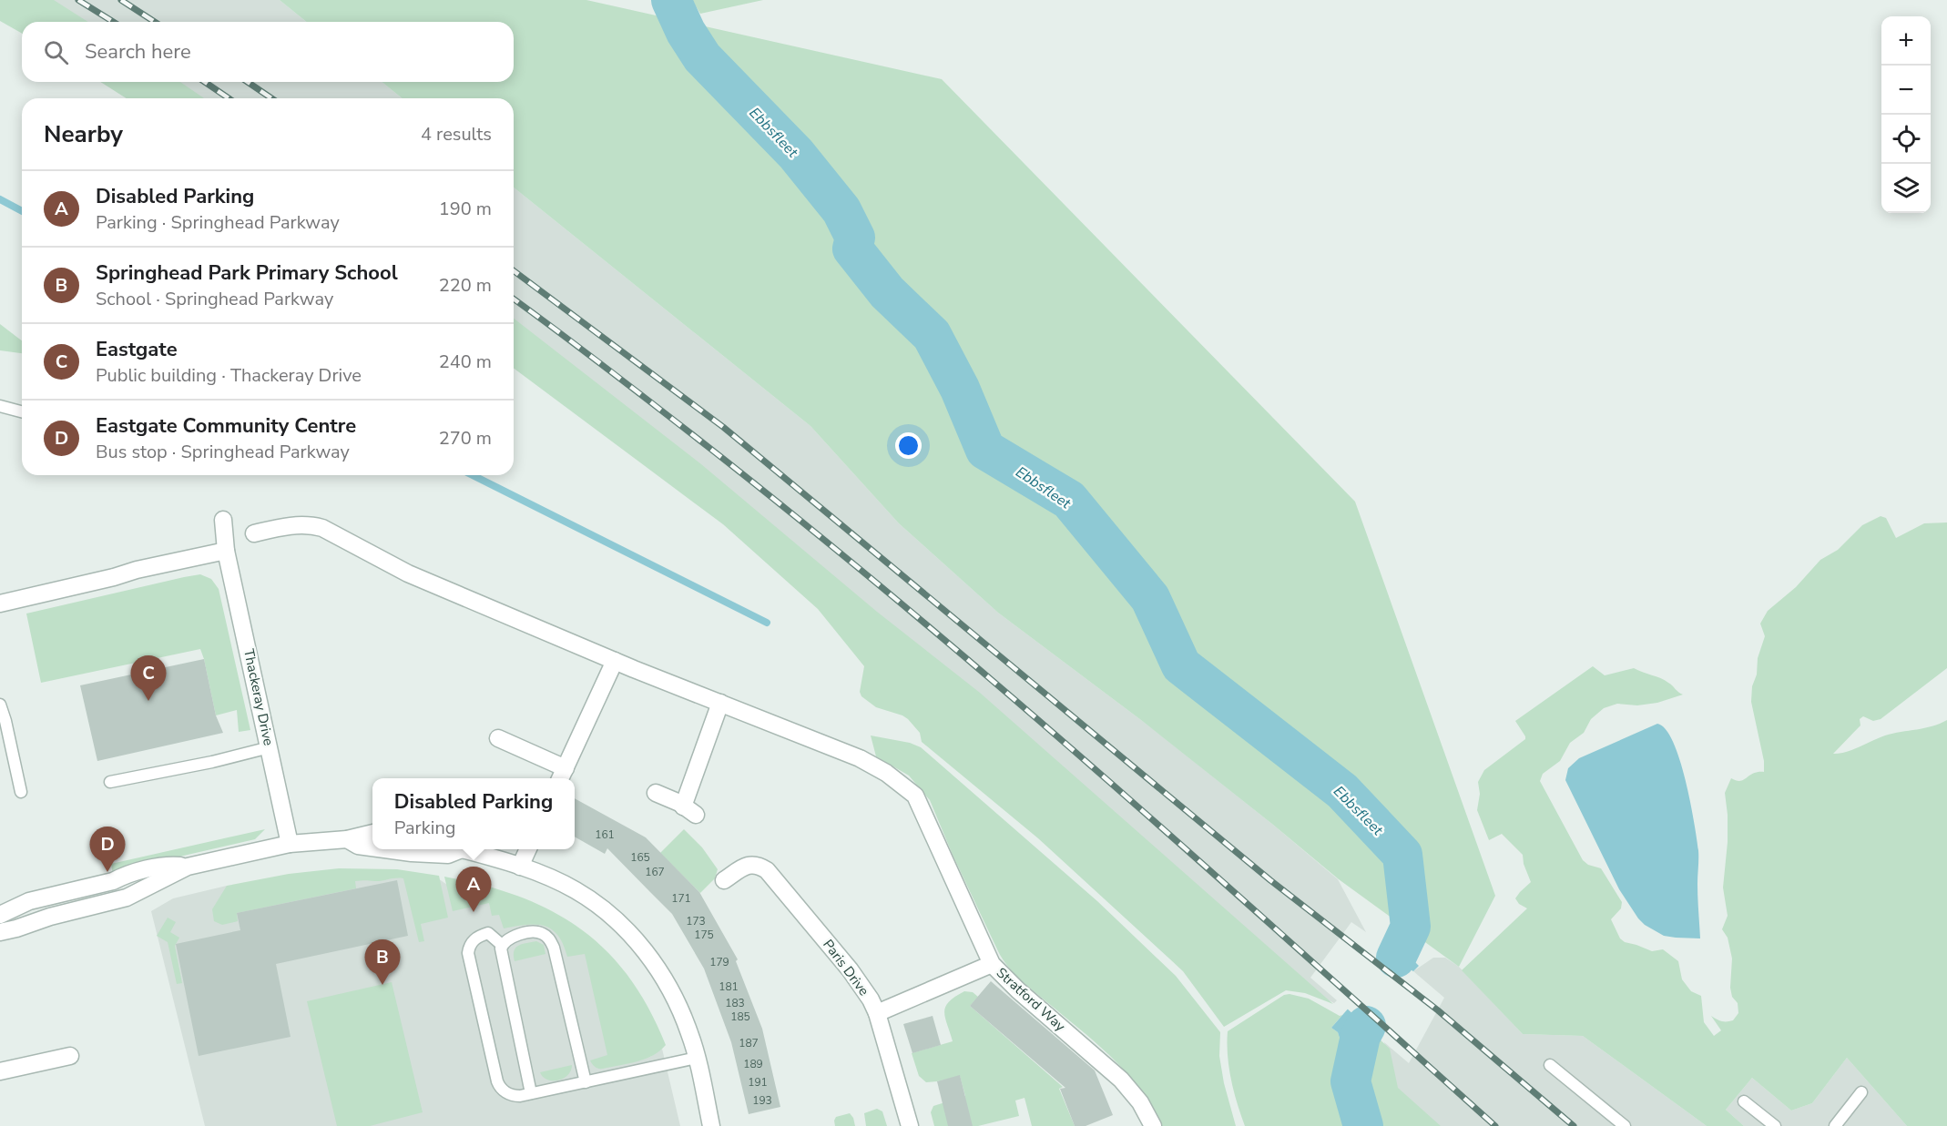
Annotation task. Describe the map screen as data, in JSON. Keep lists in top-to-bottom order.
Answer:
{
  "streets": {
    "street": ["Thackeray Drive", "Paris Drive", "Stratford Way"]
  },
  "water": ["Ebbsfleet"],
  "house_numbers": [
    "161",
    "165",
    "167",
    "171",
    "173",
    "175",
    "179",
    "181",
    "183",
    "185",
    "187",
    "189",
    "191",
    "193"
  ],
  "page": {
    "map_buttons": ["+", "−"],
    "search": "Search here",
    "heading": ["Nearby", "4 results"],
    "list": [
      {
        "mark": "A",
        "name": "Disabled Parking",
        "note": "Parking · Springhead Parkway",
        "value": "190 m"
      },
      {
        "mark": "B",
        "name": "Springhead Park Primary School",
        "note": "School · Springhead Parkway",
        "value": "220 m"
      },
      {
        "mark": "C",
        "name": "Eastgate",
        "note": "Public building · Thackeray Drive",
        "value": "240 m"
      },
      {
        "mark": "D",
        "name": "Eastgate Community Centre",
        "note": "Bus stop · Springhead Parkway",
        "value": "270 m"
      }
    ],
    "pins": [
      "C",
      "D",
      "A",
      "B"
    ],
    "popup": ["Disabled Parking", "Parking"]
  }
}
